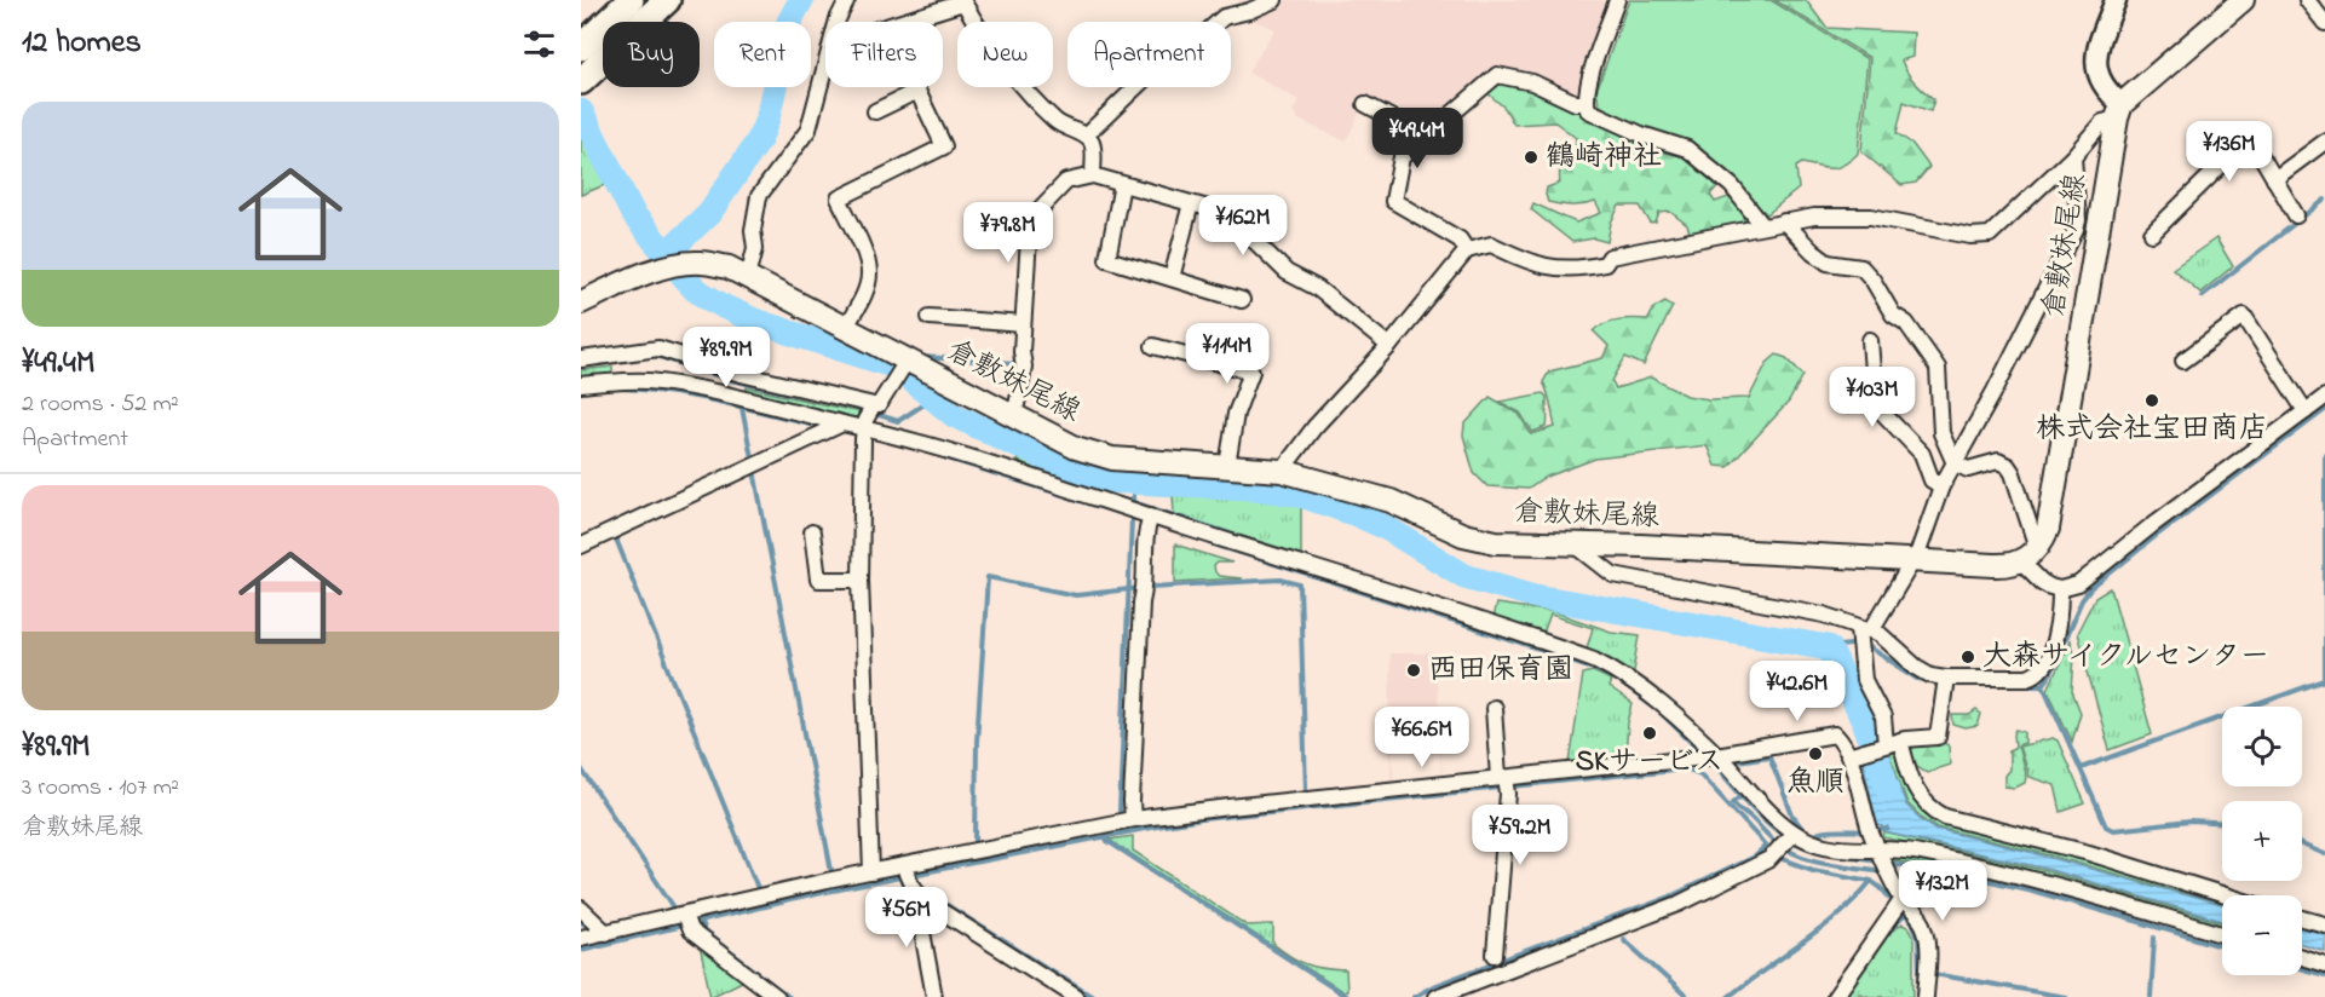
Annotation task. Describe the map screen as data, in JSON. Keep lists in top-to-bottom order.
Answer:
{
  "streets": {
    "main road": ["倉敷妹尾線"]
  },
  "places": [
    "鶴崎神社",
    "株式会社宝田商店",
    "大森サイクルセンター",
    "西田保育園",
    "SKサービス",
    "魚順"
  ],
  "page": {
    "heading": "12 homes",
    "chip": [
      "Buy",
      "Rent",
      "Filters",
      "New",
      "Apartment"
    ],
    "list": [
      {
        "name": "¥49.4M",
        "note": "2 rooms · 52 m² · Apartment"
      },
      {
        "name": "¥89.9M",
        "note": "3 rooms · 107 m² · 倉敷妹尾線"
      }
    ],
    "price": [
      "¥49.4M",
      "¥136M",
      "¥162M",
      "¥79.8M",
      "¥114M",
      "¥89.9M",
      "¥103M",
      "¥42.6M",
      "¥66.6M",
      "¥59.2M",
      "¥132M",
      "¥56M"
    ],
    "map_buttons": ["+", "−"]
  }
}
